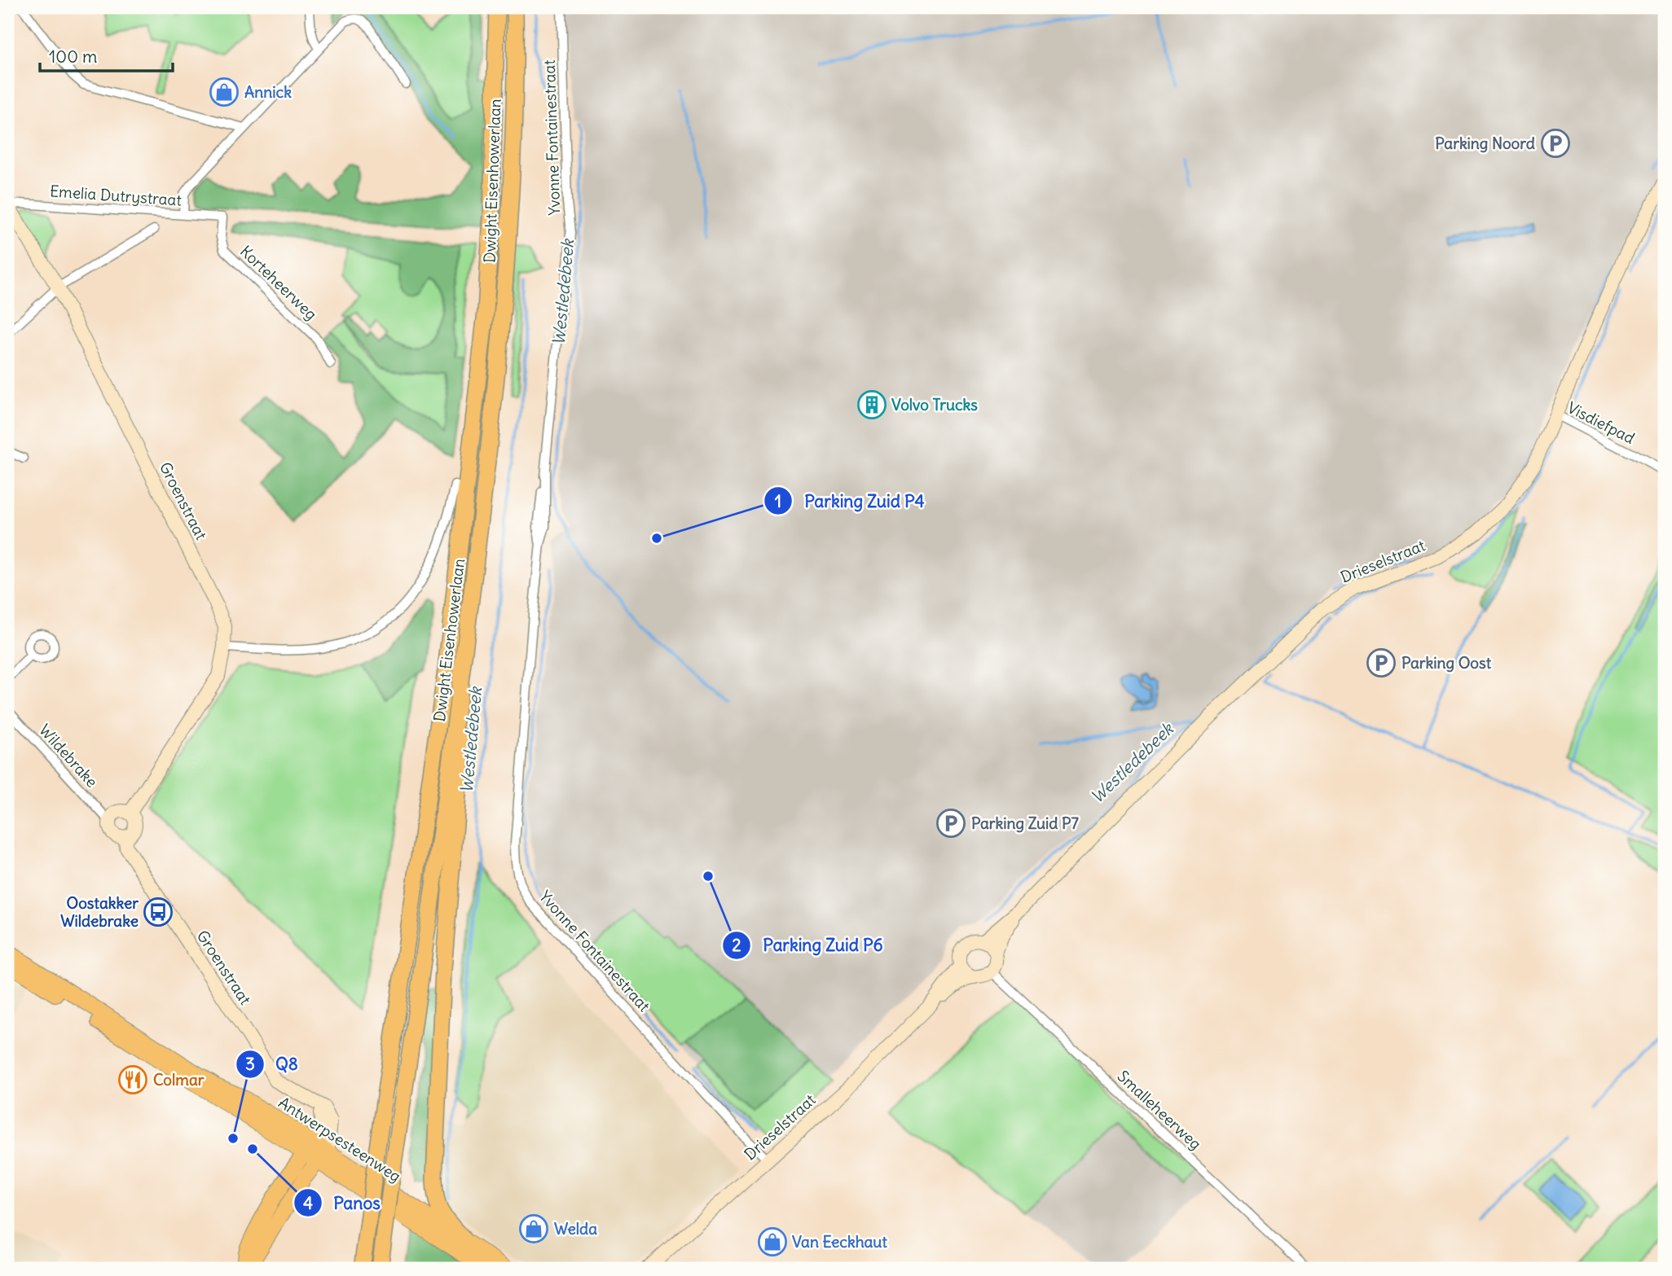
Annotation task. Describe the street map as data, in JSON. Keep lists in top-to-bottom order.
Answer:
{
  "streets": {
    "highway": ["Dwight Eisenhowerlaan"],
    "main road": ["Antwerpsesteenweg"],
    "street": [
      "Yvonne Fontainestraat",
      "Emelia Dutrystraat",
      "Korteheerweg",
      "Visdiefpad",
      "Groenstraat",
      "Drieselstraat",
      "Wildebrake",
      "Smalleheerweg"
    ]
  },
  "crossings": [
    ["Yvonne Fontainestraat", "Drieselstraat"],
    ["Emelia Dutrystraat", "Korteheerweg"],
    ["Emelia Dutrystraat", "Groenstraat"],
    ["Visdiefpad", "Drieselstraat"],
    ["Groenstraat", "Wildebrake"],
    ["Groenstraat", "Antwerpsesteenweg"],
    ["Drieselstraat", "Smalleheerweg"]
  ],
  "water": ["Westledebeek"],
  "places": {
    "shop": ["Annick", "Welda", "Van Eeckhaut"],
    "parking": ["Parking Noord", "Parking Oost", "Parking Zuid P7"],
    "building": ["Volvo Trucks"],
    "other": [
      "Parking Zuid P4",
      "Parking Zuid P6",
      "Q8",
      "Panos"
    ],
    "bus stop": ["Oostakker Wildebrake"],
    "restaurant": ["Colmar"]
  },
  "scale_bar": "100 m"
}
